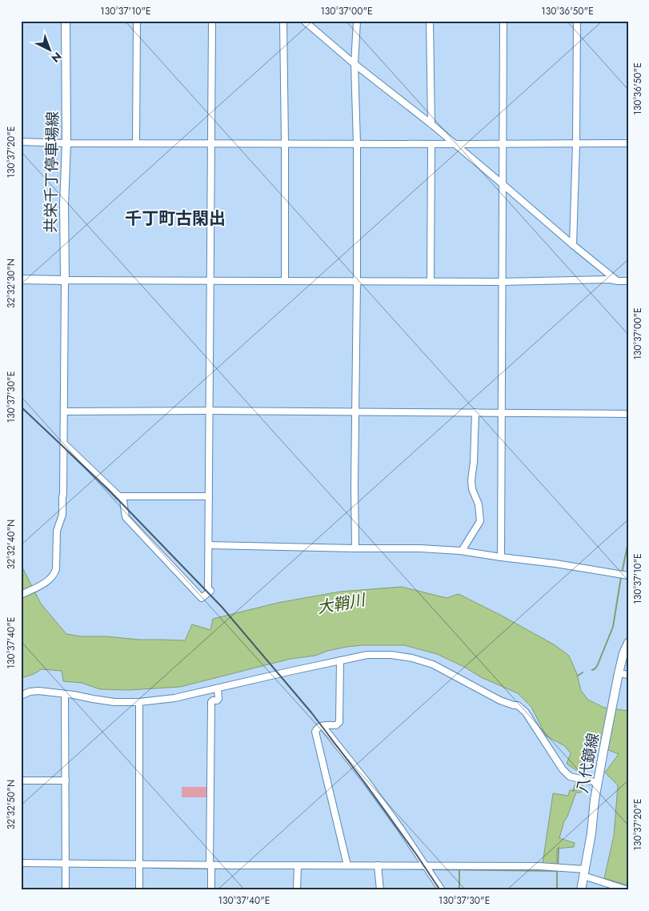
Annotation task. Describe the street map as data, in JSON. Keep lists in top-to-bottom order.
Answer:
{
  "streets": {
    "main road": ["共栄千丁停車場線", "八代鏡線"]
  },
  "districts": ["千丁町古閑出"],
  "water": ["大鞘川"],
  "north": "bottom right",
  "coordinates": [
    "130°37'10\"E",
    "130°37'00\"E",
    "130°36'50\"E",
    "130°37'20\"E",
    "32°32'30\"N",
    "130°37'30\"E",
    "32°32'40\"N",
    "130°37'40\"E",
    "32°32'50\"N"
  ]
}
